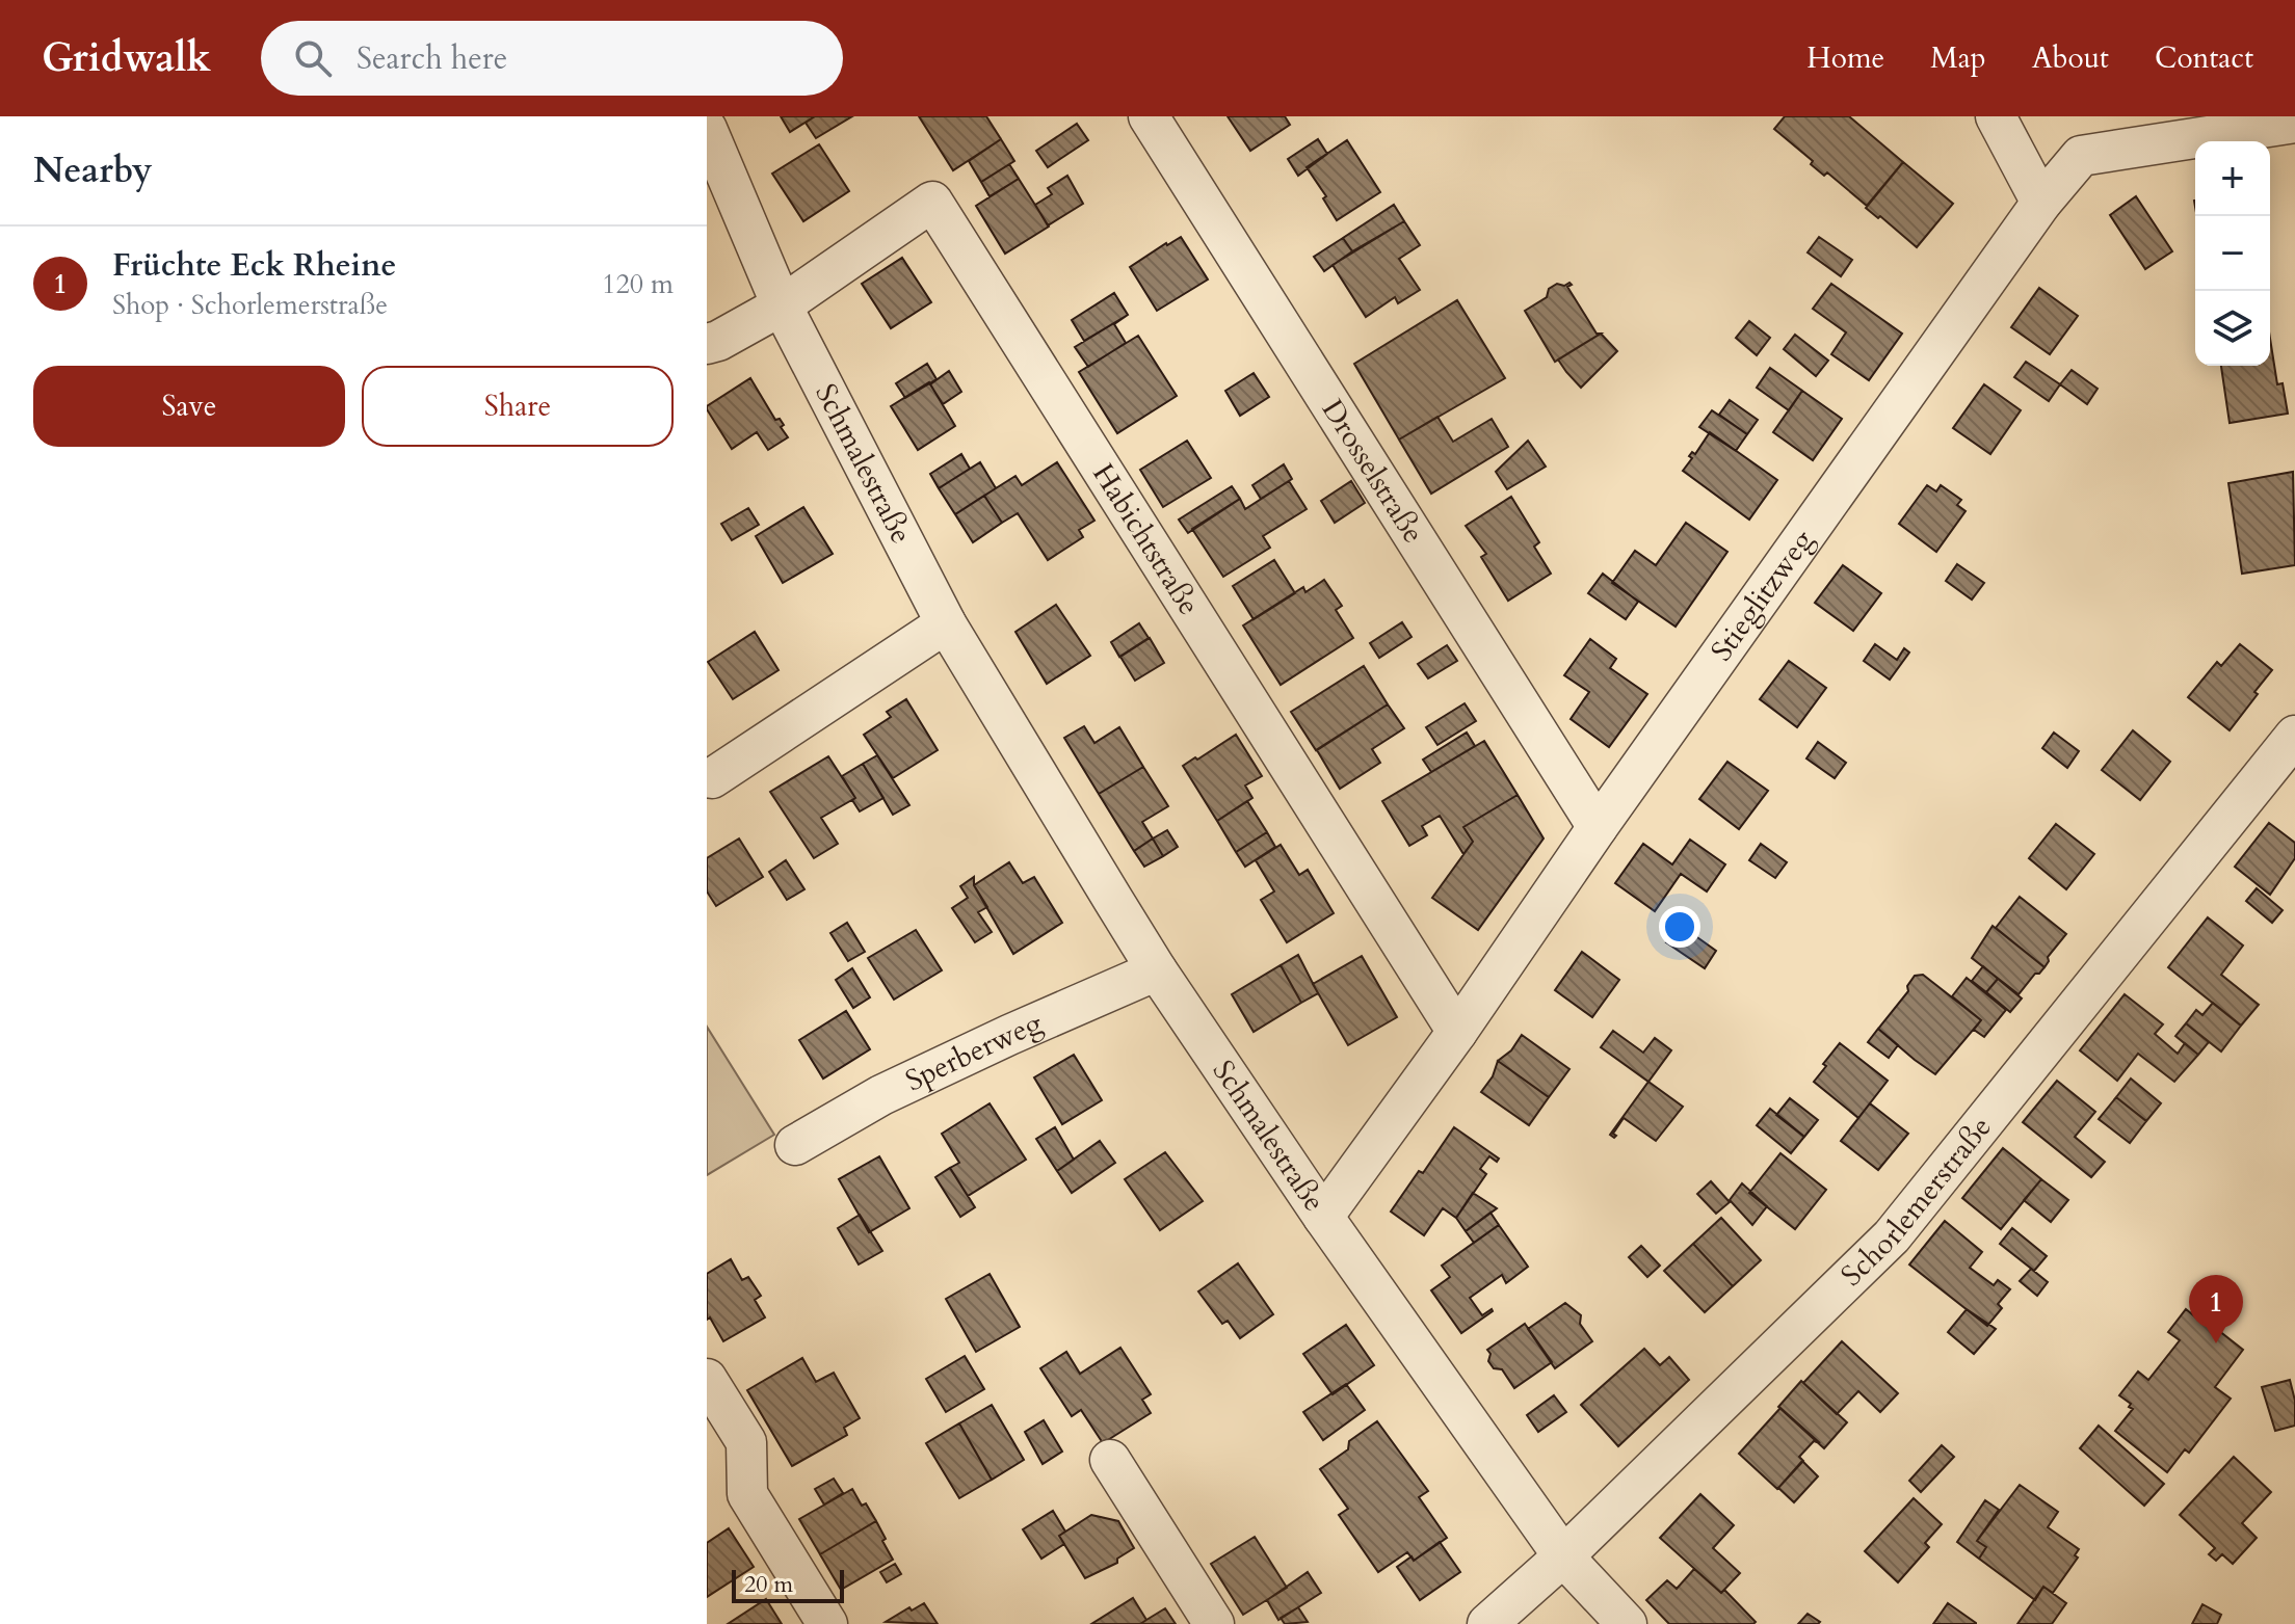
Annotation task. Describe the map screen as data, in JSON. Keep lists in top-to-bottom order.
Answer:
{
  "streets": {
    "street": [
      "Schmalestraße",
      "Drosselstraße",
      "Habichtstraße",
      "Stieglitzweg",
      "Sperberweg",
      "Schorlemerstraße"
    ]
  },
  "crossings": [
    ["Schmalestraße", "Habichtstraße"],
    ["Schmalestraße", "Stieglitzweg"],
    ["Schmalestraße", "Sperberweg"],
    ["Schmalestraße", "Schorlemerstraße"],
    ["Drosselstraße", "Stieglitzweg"],
    ["Habichtstraße", "Stieglitzweg"]
  ],
  "scale_bar": "20 m",
  "page": {
    "header": "Gridwalk",
    "search": "Search here",
    "nav": [
      "Home",
      "Map",
      "About",
      "Contact"
    ],
    "heading": "Nearby",
    "map_buttons": ["+", "−"],
    "list": [
      {
        "mark": "1",
        "name": "Früchte Eck Rheine",
        "note": "Shop · Schorlemerstraße",
        "value": "120 m"
      }
    ],
    "buttons": ["Save", "Share"],
    "pins": "1",
    "scale": "20 m"
  }
}
